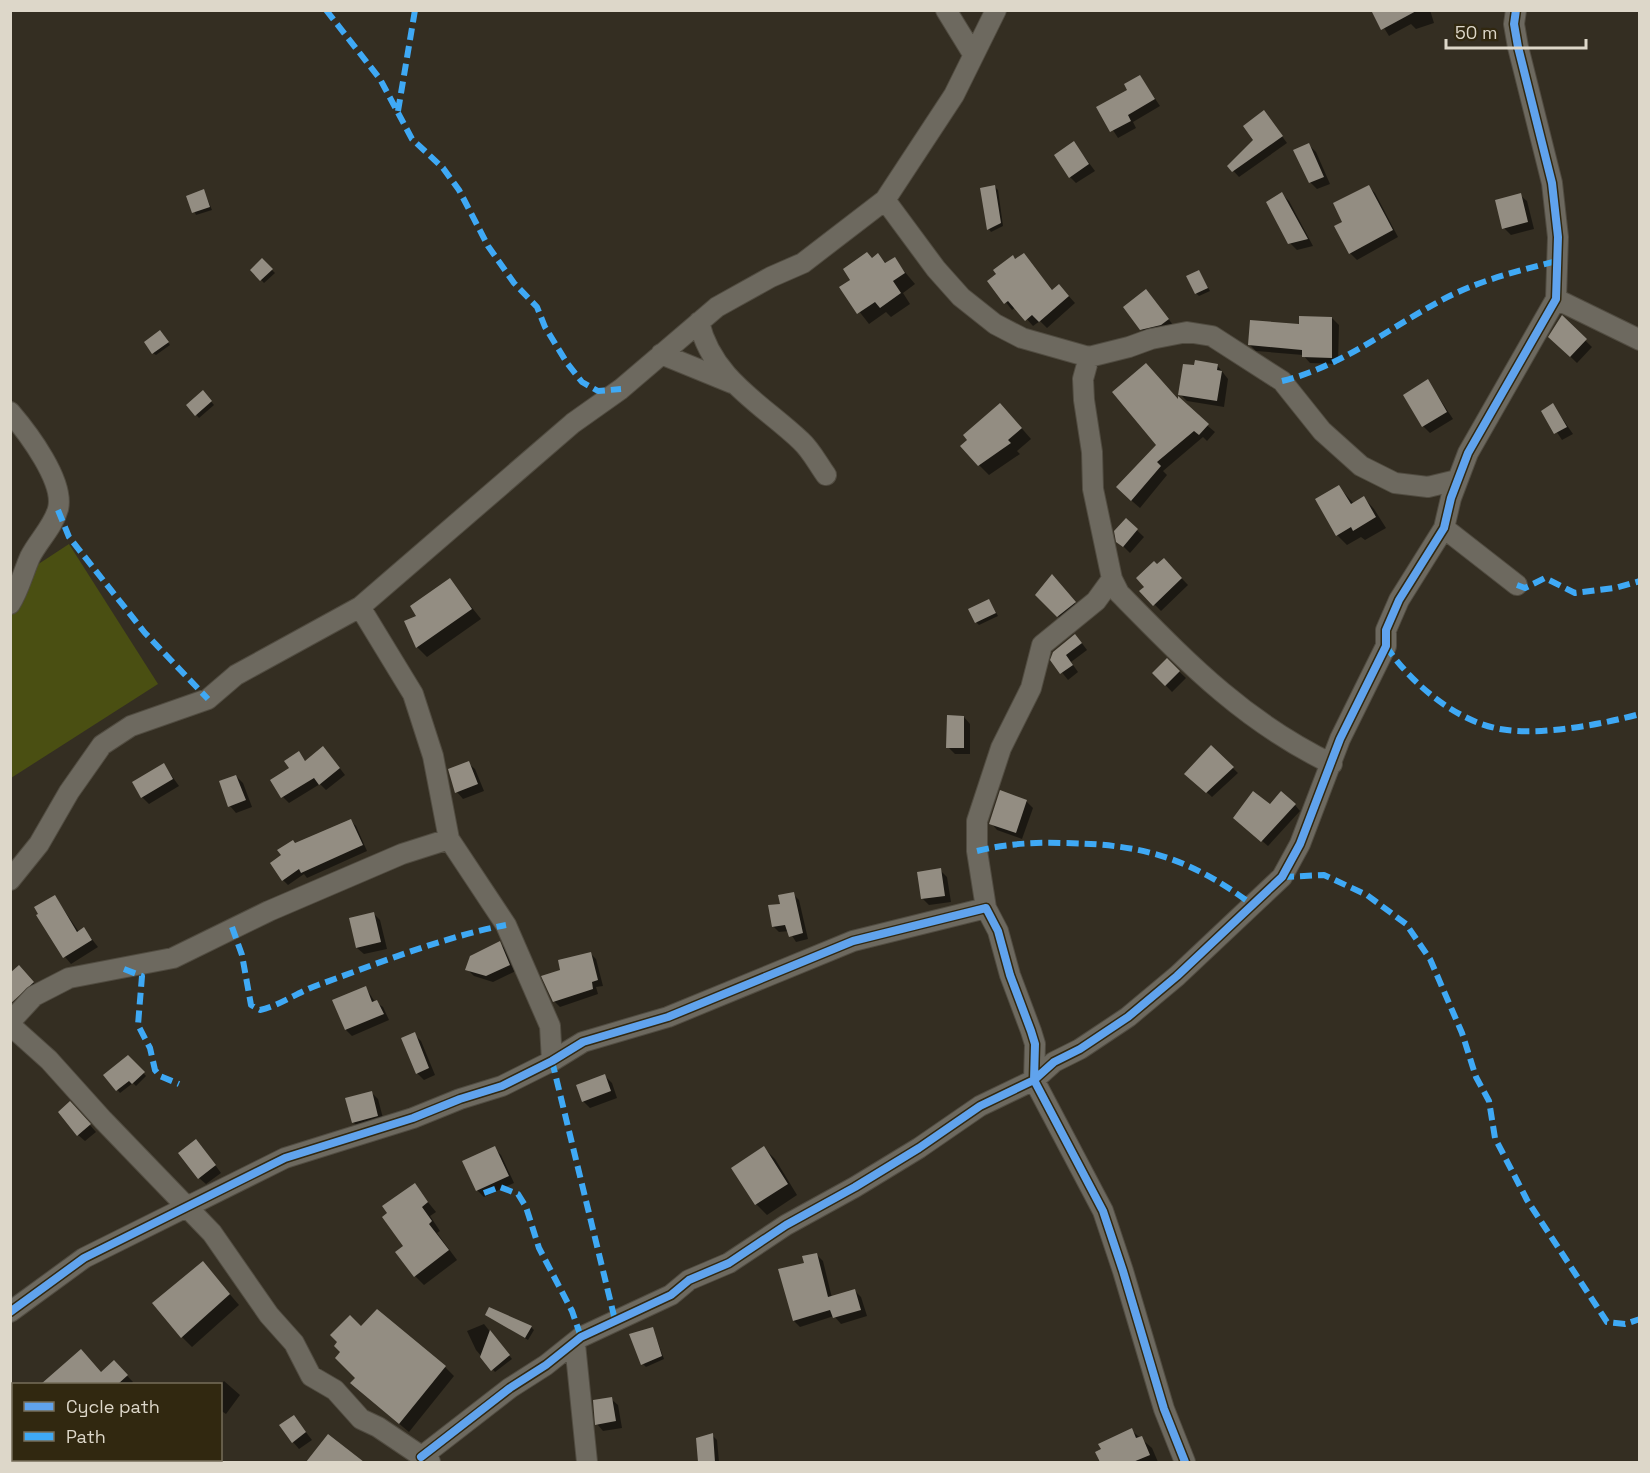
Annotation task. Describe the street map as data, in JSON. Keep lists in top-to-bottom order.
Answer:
{
  "legend": ["Cycle path", "Path"],
  "scale_bar": "50 m"
}
